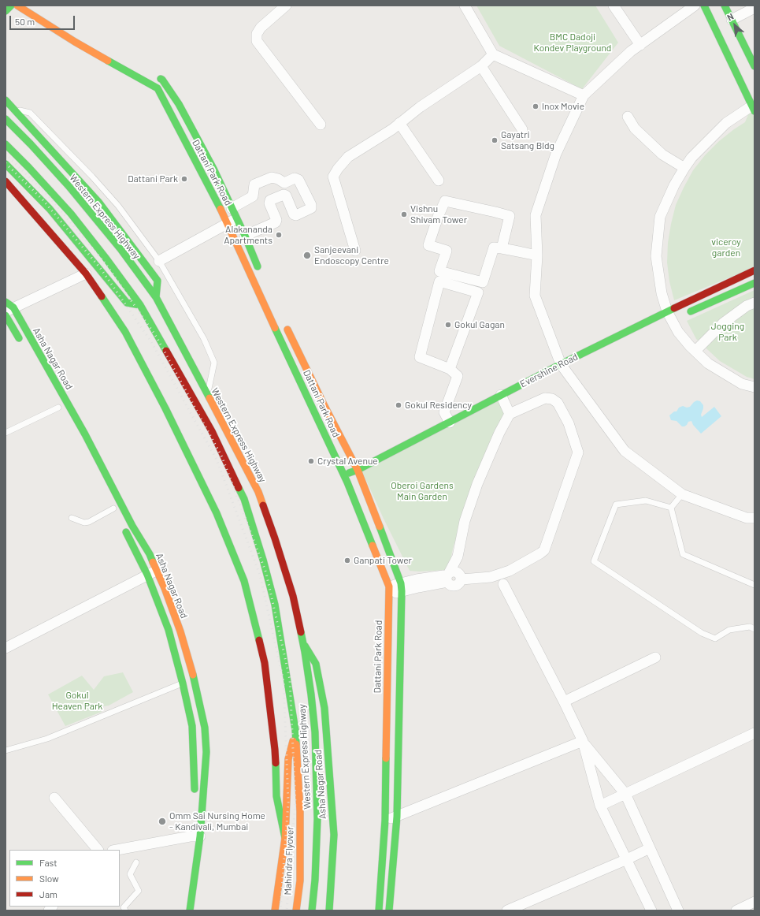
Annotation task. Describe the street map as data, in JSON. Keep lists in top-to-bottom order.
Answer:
{
  "streets": {
    "main road": [
      "Dattani Park Road",
      "Western Express Highway",
      "Asha Nagar Road",
      "Evershine Road",
      "Mahindra Flyover"
    ]
  },
  "crossings": [
    ["Dattani Park Road", "Evershine Road"],
    ["Western Express Highway", "Asha Nagar Road"],
    ["Western Express Highway", "Mahindra Flyover"]
  ],
  "parks": [
    "BMC Dadoji Kondev Playground",
    "viceroy garden",
    "Jogging Park",
    "Oberoi Gardens Main Garden",
    "Gokul Heaven Park"
  ],
  "places": [
    "Inox Movie",
    "Gayatri Satsang Bldg",
    "Dattani Park",
    "Vishnu Shivam Tower",
    "Alakananda Apartments",
    "Sanjeevani Endoscopy Centre",
    "Gokul Gagan",
    "Gokul Residency",
    "Crystal Avenue",
    "Ganpati Tower",
    "Omm Sai Nursing Home - Kandivali, Mumbai"
  ],
  "legend": ["Fast", "Slow", "Jam"],
  "scale_bar": "50 m",
  "north": "top left"
}
